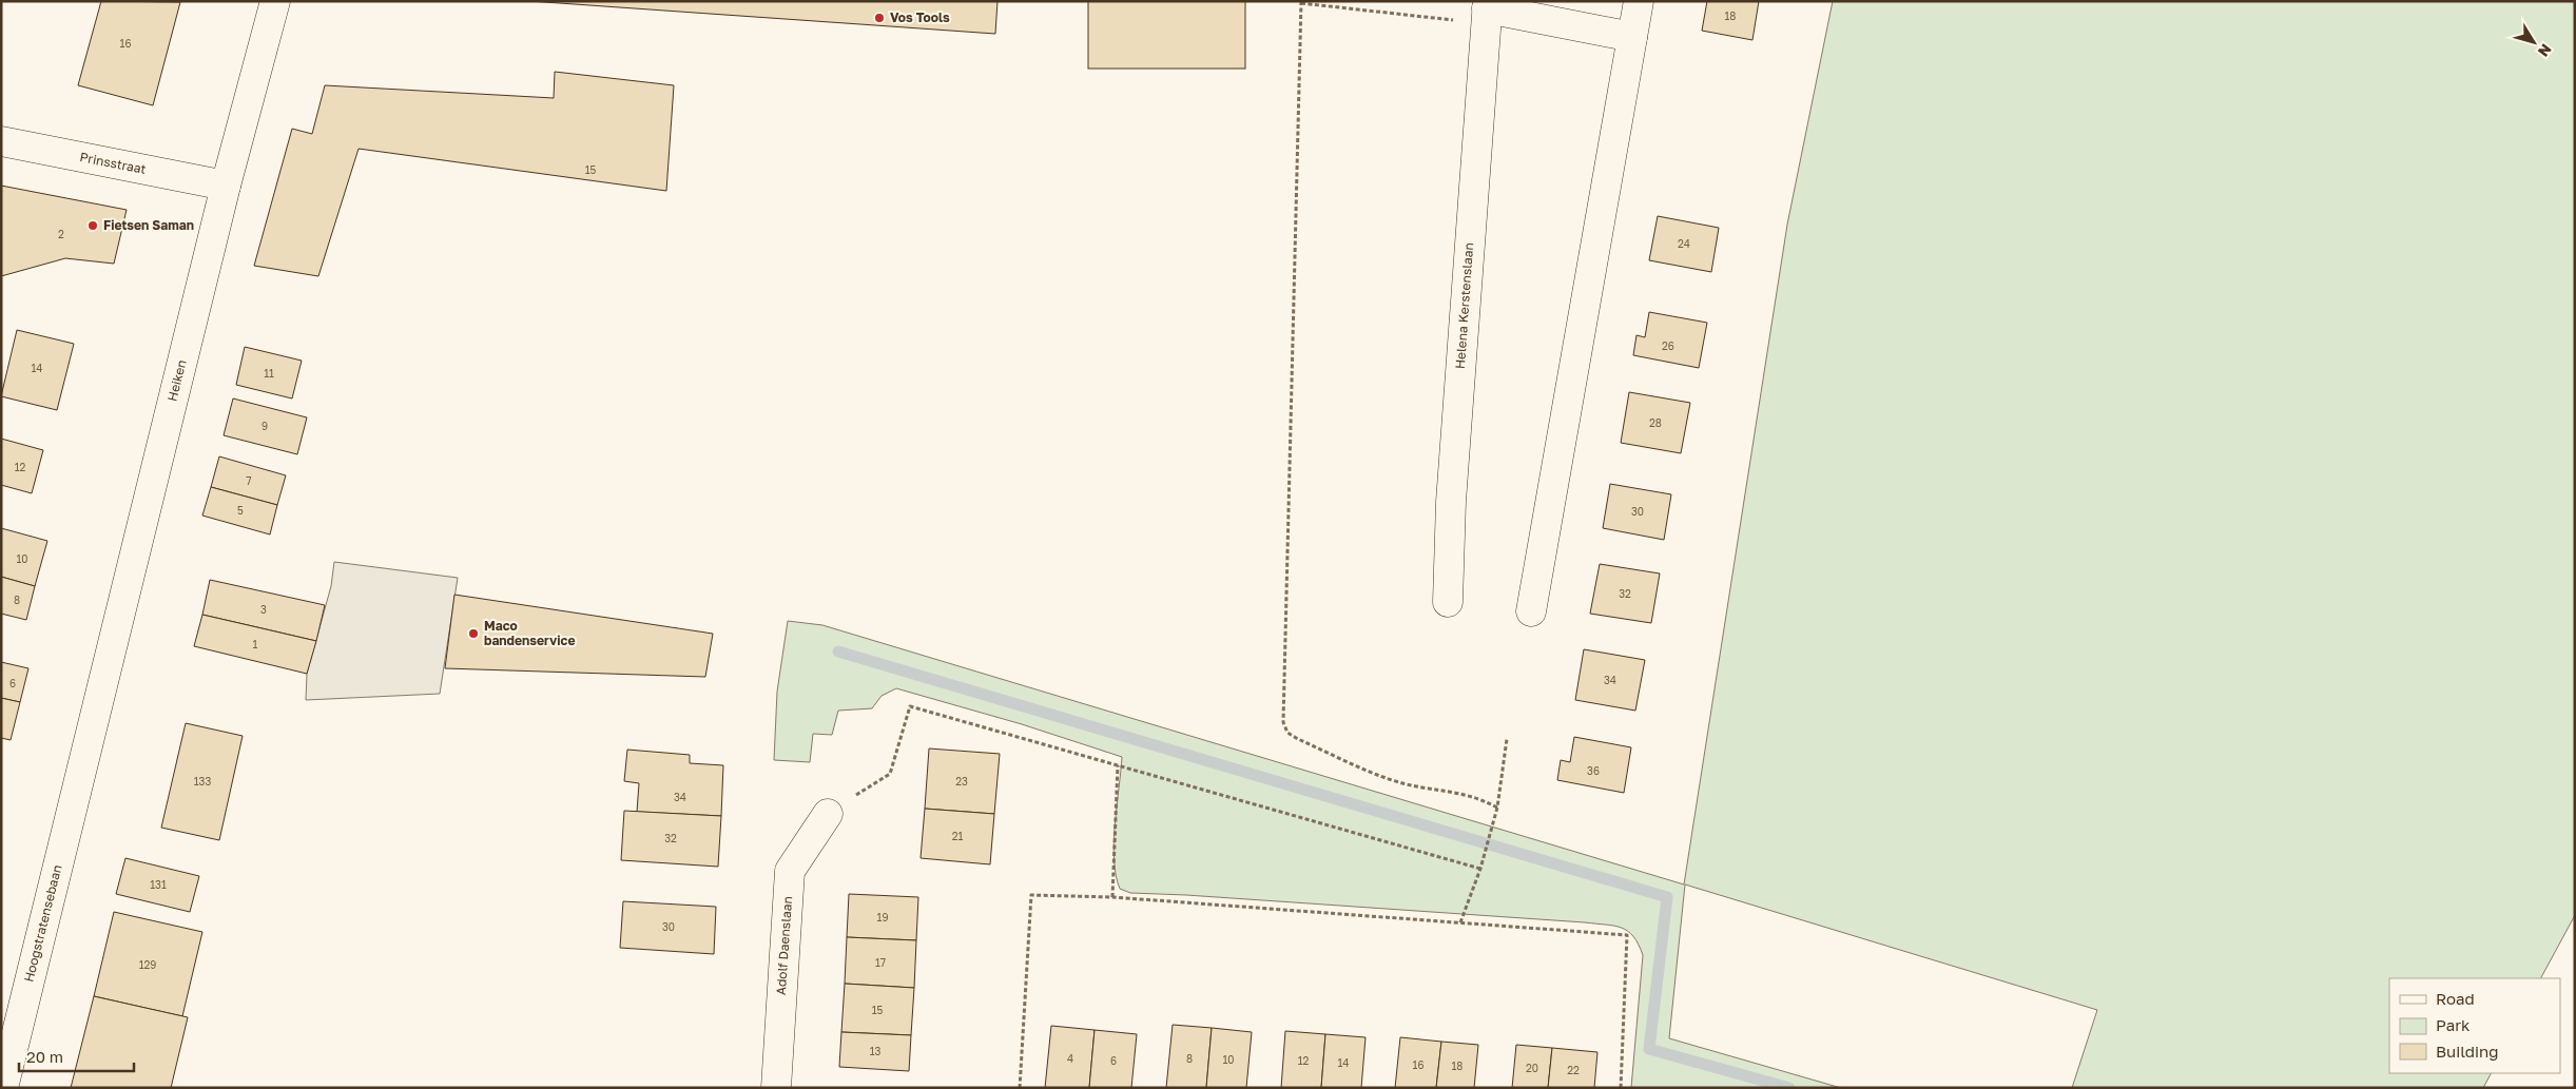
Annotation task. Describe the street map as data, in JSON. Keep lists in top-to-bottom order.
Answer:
{
  "streets": {
    "street": [
      "Prinsstraat",
      "Helena Kerstenslaan",
      "Heiken",
      "Hoogstratensebaan",
      "Adolf Daenslaan"
    ]
  },
  "crossings": [
    ["Prinsstraat", "Heiken"],
    ["Heiken", "Hoogstratensebaan"]
  ],
  "places": ["Vos Tools", "Fietsen Saman", "Maco bandenservice"],
  "house_numbers": [
    "18",
    "16",
    "15",
    "2",
    "24",
    "26",
    "14",
    "11",
    "28",
    "9",
    "12",
    "7",
    "5",
    "30",
    "10",
    "32",
    "8",
    "3",
    "1",
    "34",
    "6",
    "36",
    "133",
    "23",
    "34",
    "21",
    "32",
    "131",
    "19",
    "30",
    "17",
    "129",
    "15",
    "13",
    "4",
    "8",
    "10",
    "6",
    "12",
    "14",
    "16",
    "18",
    "20",
    "22"
  ],
  "legend": ["Road", "Park", "Building"],
  "scale_bar": "20 m",
  "north": "bottom right"
}
